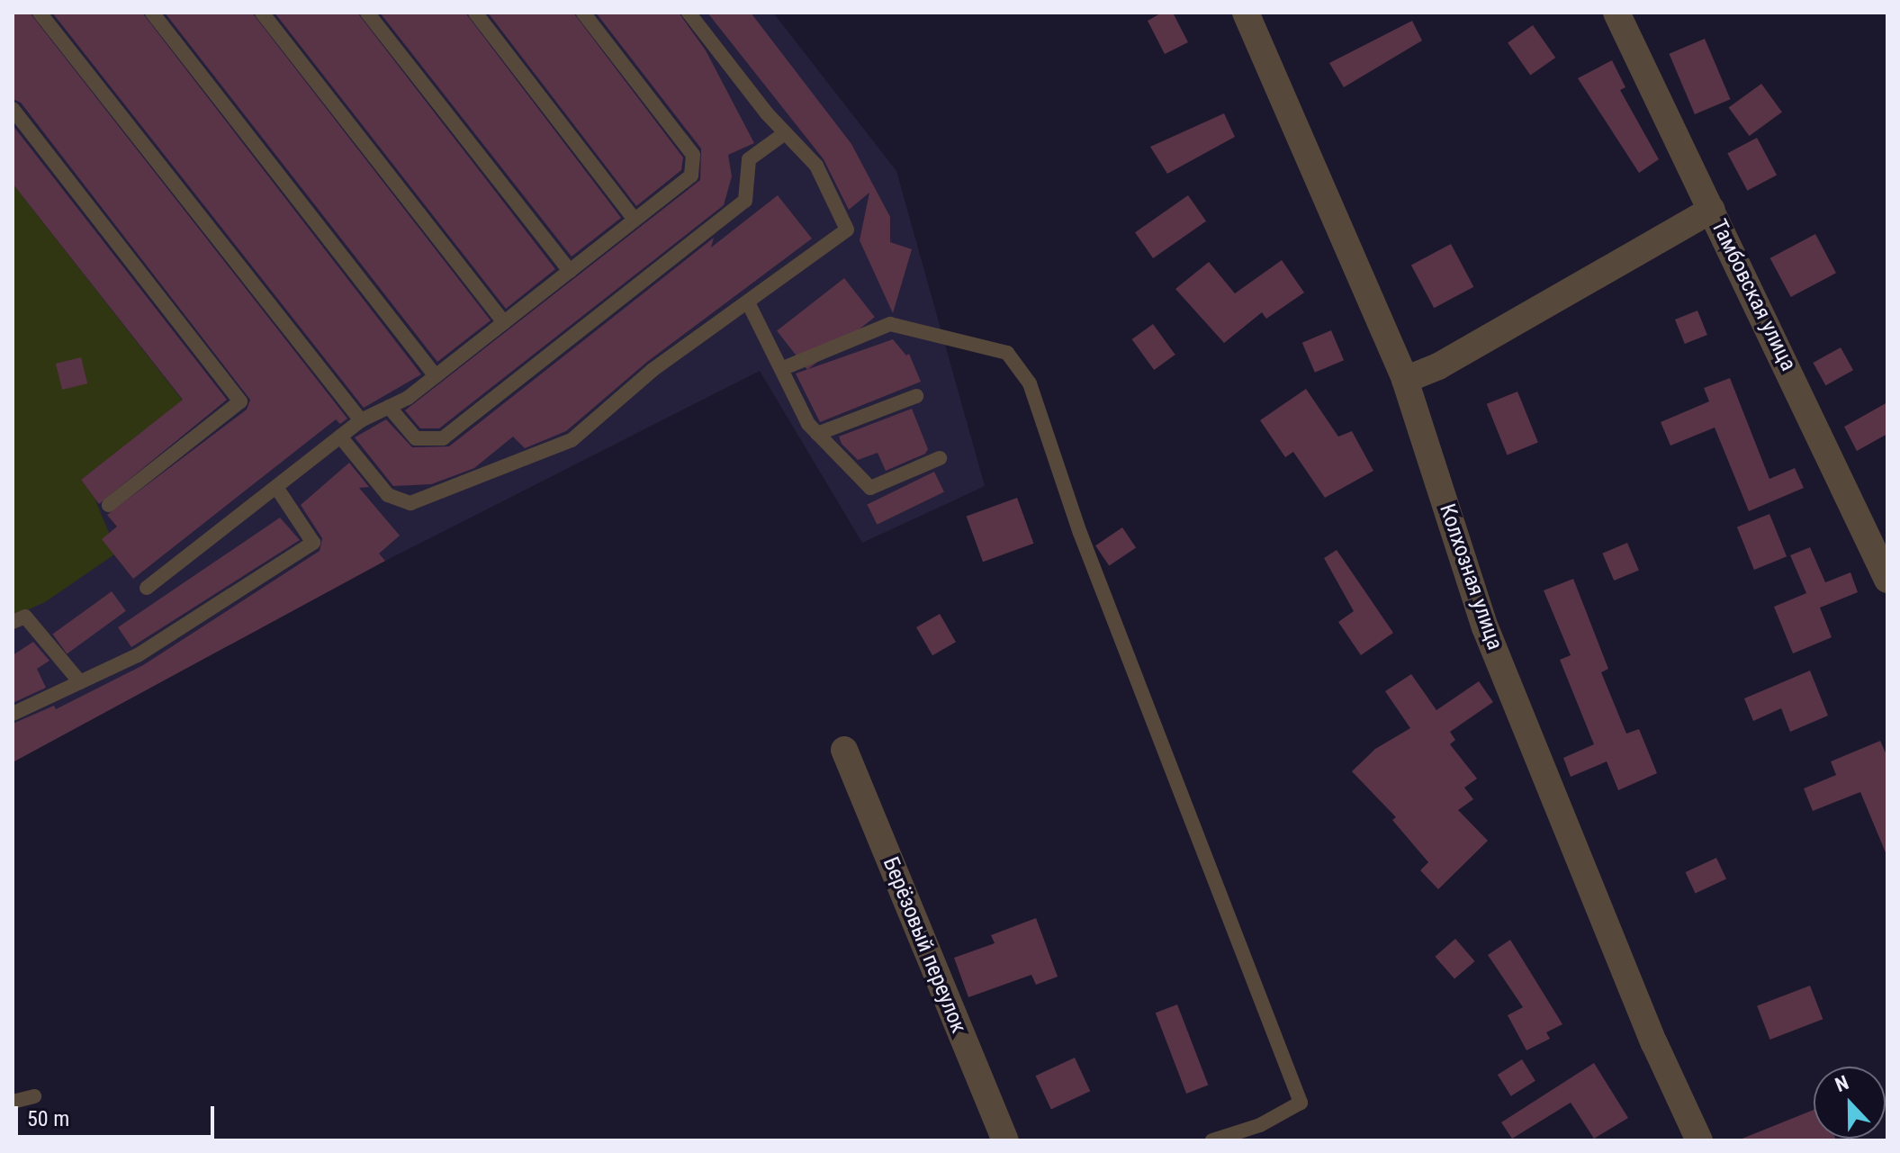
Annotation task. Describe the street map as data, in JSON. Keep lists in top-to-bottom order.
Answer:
{
  "streets": {
    "street": ["Тамбовская улица", "Колхозная улица", "Берёзовый переулок"]
  },
  "scale_bar": "50 m",
  "north": "top"
}
